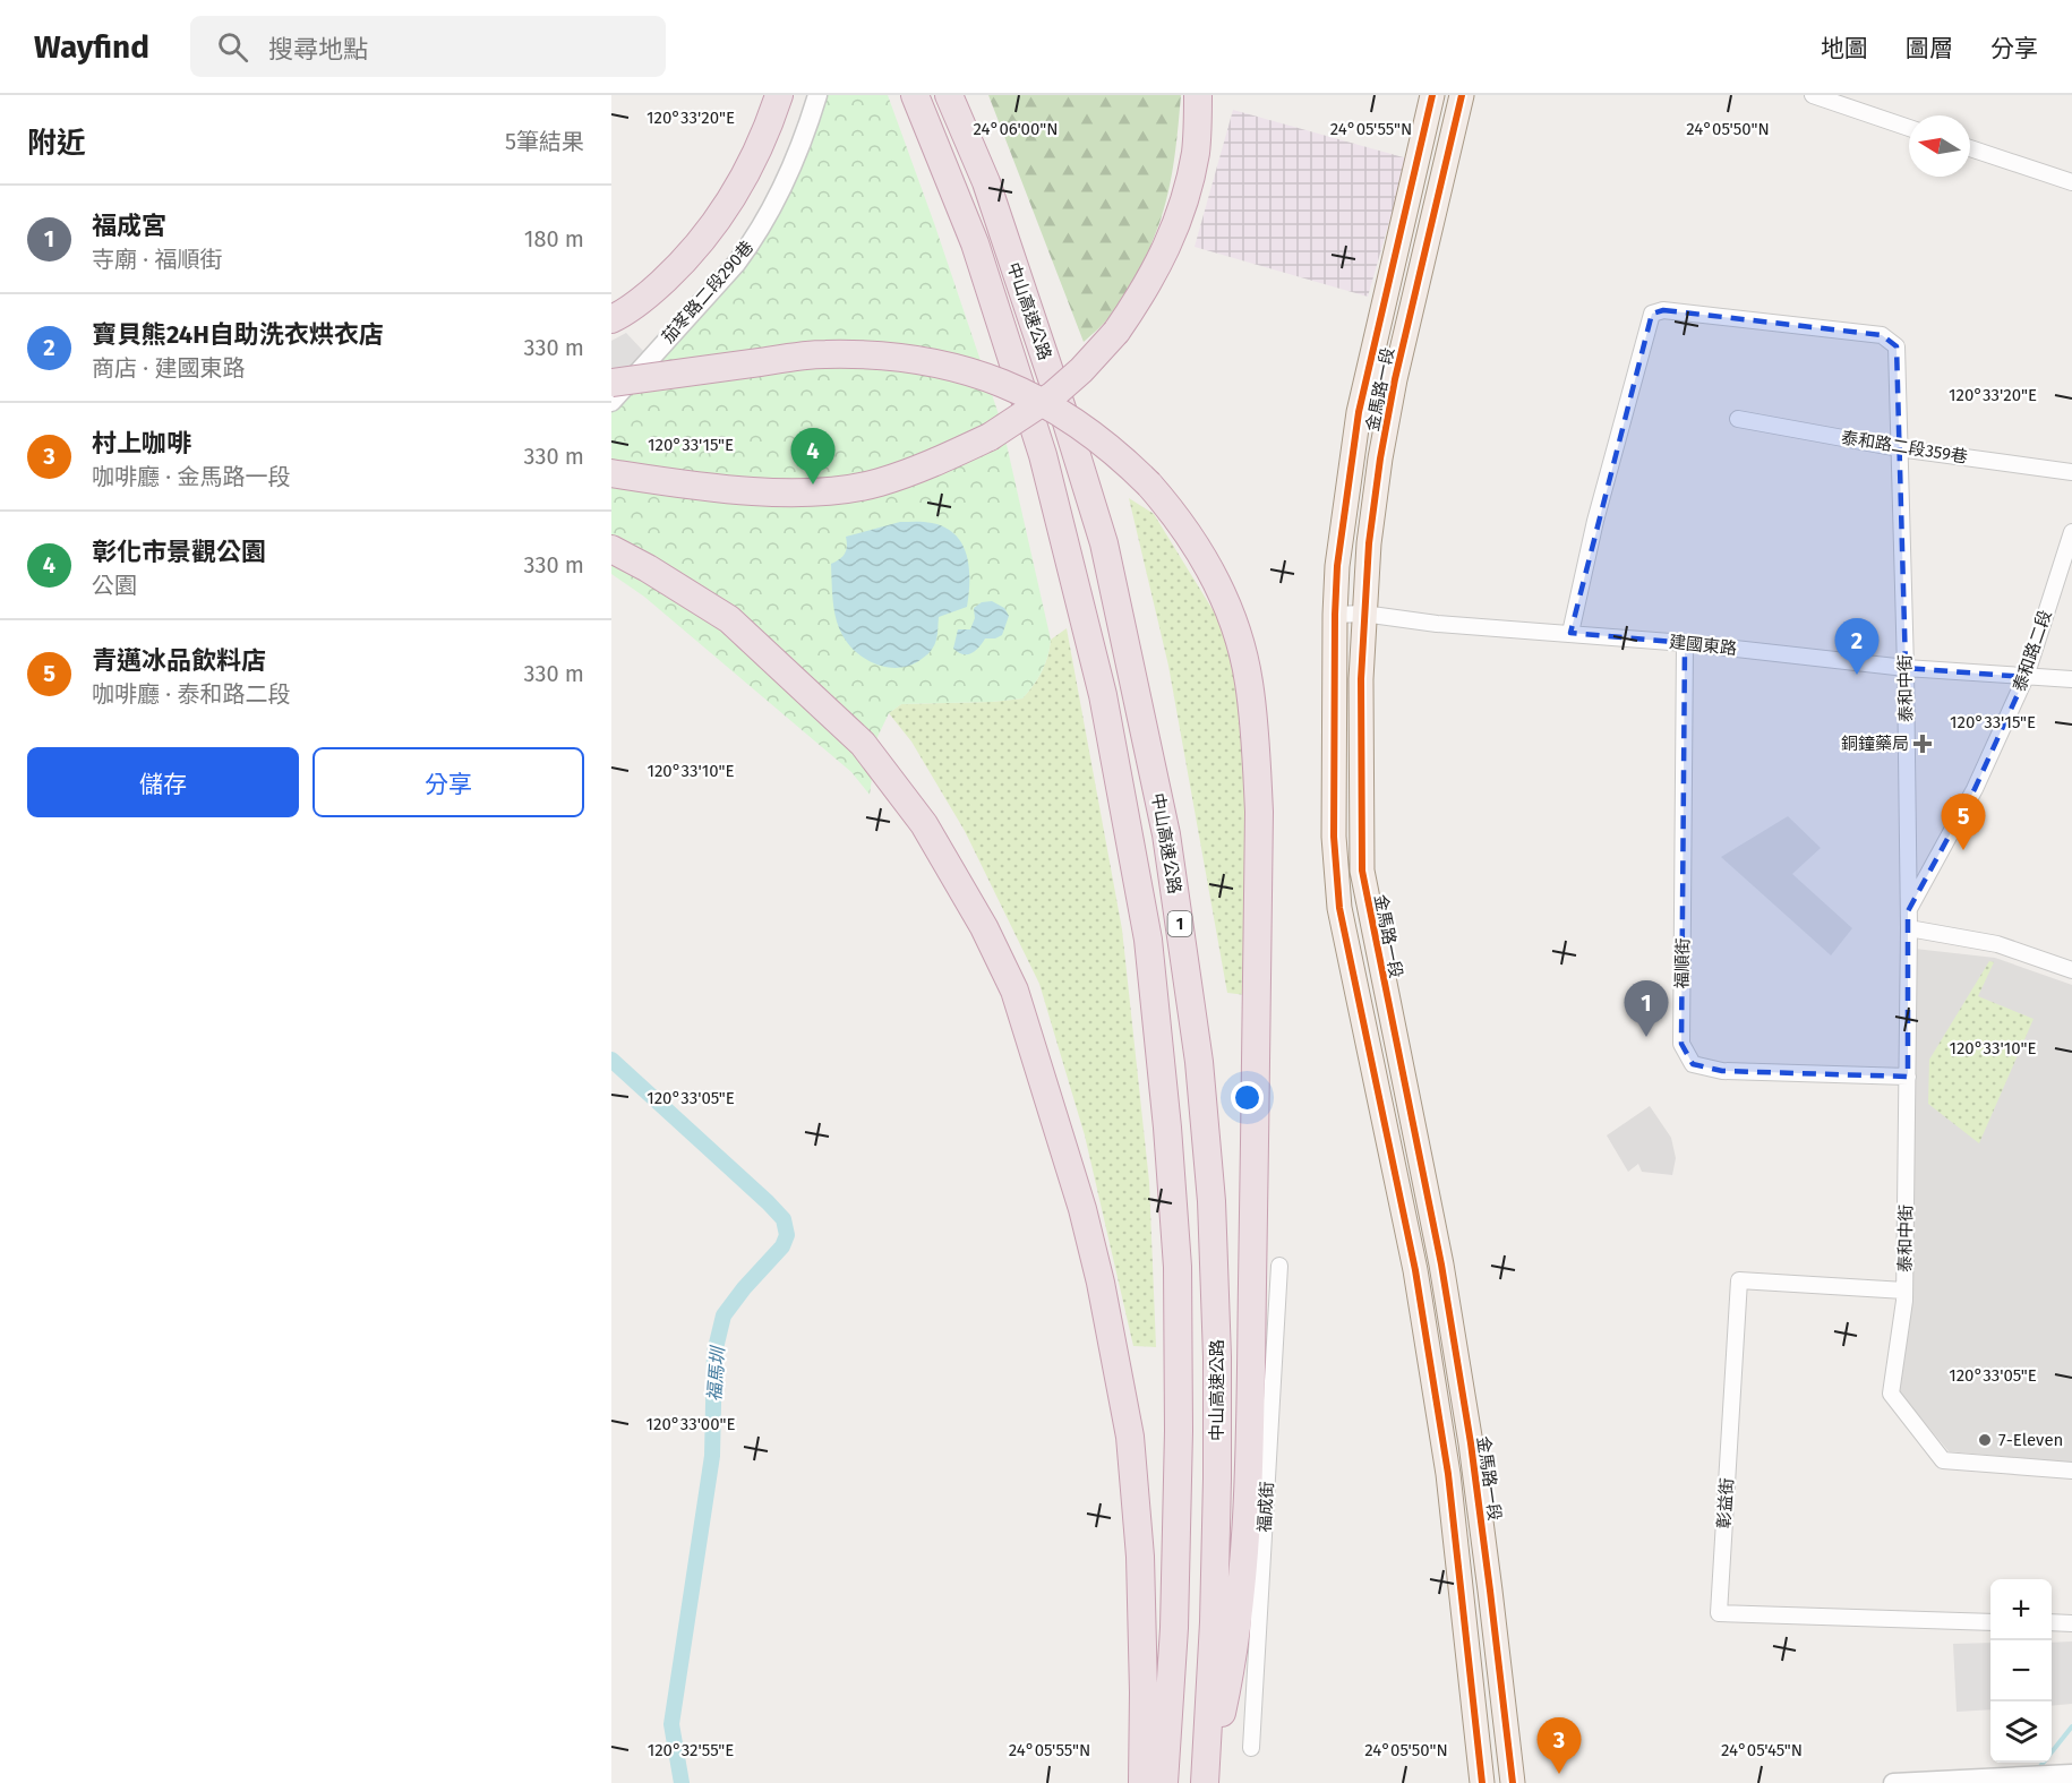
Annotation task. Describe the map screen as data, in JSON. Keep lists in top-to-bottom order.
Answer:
{
  "streets": {
    "highway": ["中山高速公路", "1"],
    "main road": ["金馬路一段"],
    "street": [
      "茄苳路二段290巷",
      "泰和路二段359巷",
      "建國東路",
      "泰和路二段",
      "泰和中街",
      "福順街",
      "彰益街",
      "福成街"
    ]
  },
  "crossings": [
    ["金馬路一段", "建國東路"],
    ["泰和路二段359巷", "泰和中街"],
    ["建國東路", "泰和路二段"],
    ["建國東路", "泰和中街"],
    ["建國東路", "福順街"],
    ["泰和路二段", "泰和中街"],
    ["泰和中街", "福順街"],
    ["泰和中街", "彰益街"]
  ],
  "water": ["福馬圳"],
  "places": {
    "health": ["銅鐘藥局"],
    "other": ["7-Eleven"]
  },
  "north": "left",
  "page": {
    "header": "Wayfind",
    "search": "搜尋地點",
    "nav": ["地圖", "圖層", "分享"],
    "heading": ["附近", "5筆結果"],
    "list": [
      {
        "mark": "1",
        "name": "福成宮",
        "note": "寺廟 · 福順街",
        "value": "180 m"
      },
      {
        "mark": "2",
        "name": "寶貝熊24H自助洗衣烘衣店",
        "note": "商店 · 建國東路",
        "value": "330 m"
      },
      {
        "mark": "3",
        "name": "村上咖啡",
        "note": "咖啡廳 · 金馬路一段",
        "value": "330 m"
      },
      {
        "mark": "4",
        "name": "彰化市景觀公園",
        "note": "公園",
        "value": "330 m"
      },
      {
        "mark": "5",
        "name": "青邁冰品飲料店",
        "note": "咖啡廳 · 泰和路二段",
        "value": "330 m"
      }
    ],
    "pins": [
      "4",
      "2",
      "5",
      "1",
      "3"
    ],
    "buttons": ["儲存", "分享"],
    "map_buttons": ["+", "−"]
  },
  "coordinates": [
    "120°33'20\"E",
    "24°06'00\"N",
    "24°05'55\"N",
    "24°05'50\"N",
    "120°33'15\"E",
    "120°33'10\"E",
    "120°33'05\"E",
    "120°33'00\"E",
    "24°05'45\"N",
    "120°32'55\"E"
  ]
}
